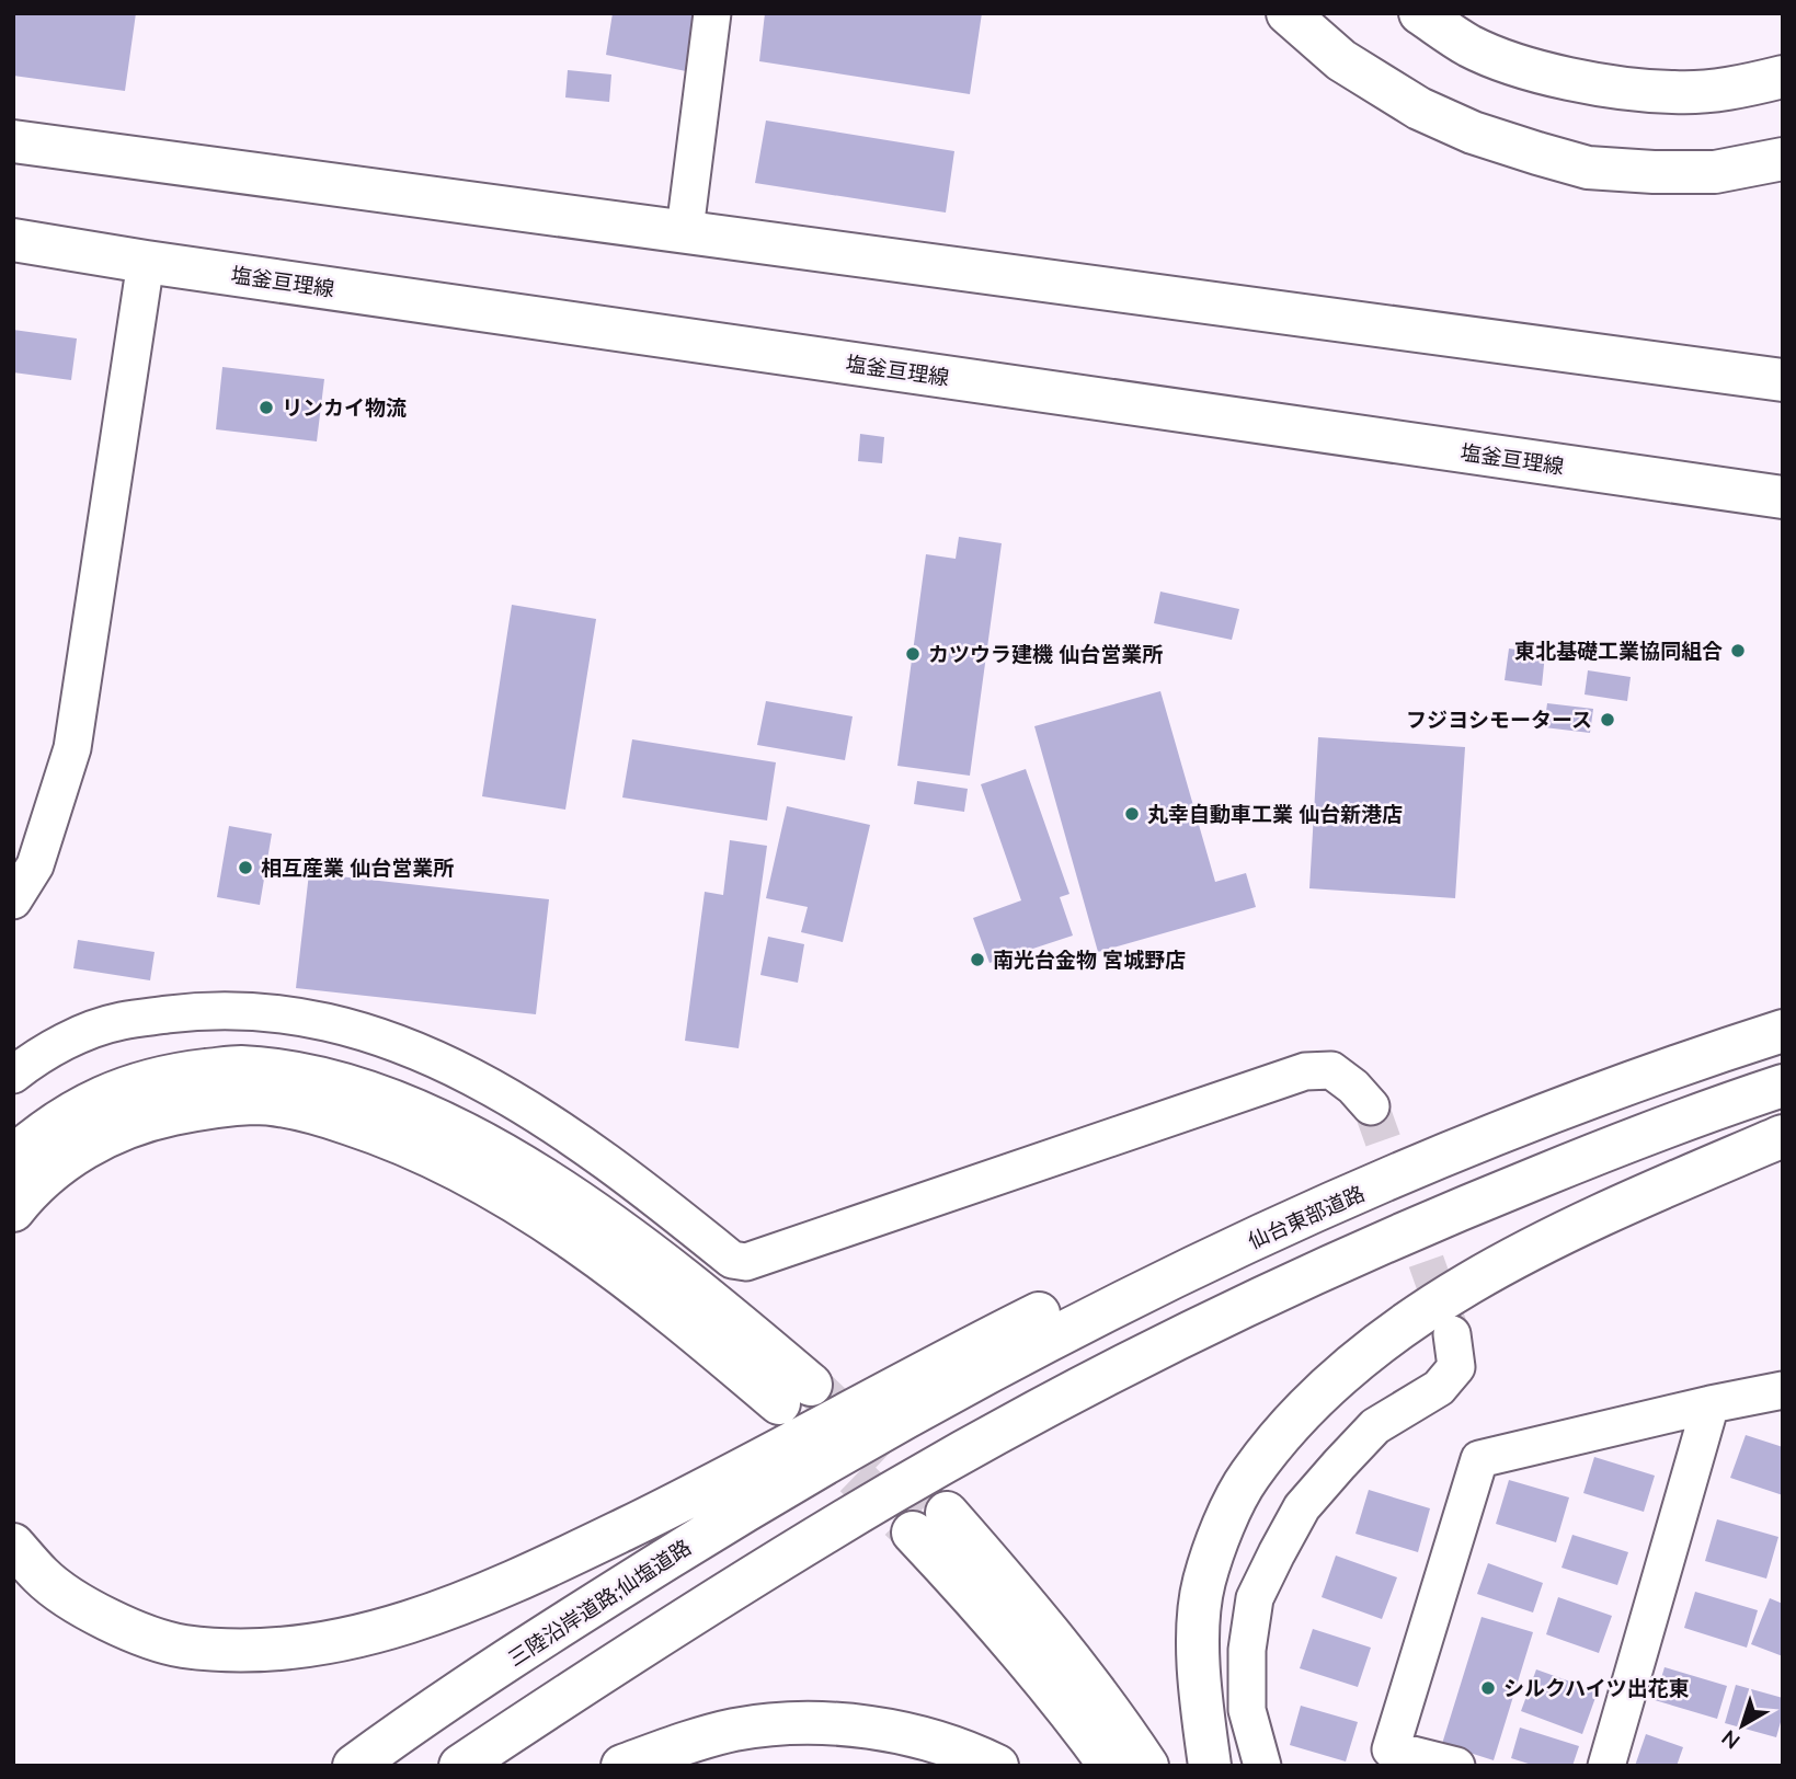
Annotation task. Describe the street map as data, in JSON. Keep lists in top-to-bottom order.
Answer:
{
  "streets": {
    "main road": ["塩釜亘理線", "仙台東部道路", "三陸沿岸道路;仙塩道路"]
  },
  "crossings": [
    ["仙台東部道路", "三陸沿岸道路;仙塩道路"]
  ],
  "places": [
    "リンカイ物流",
    "東北基礎工業協同組合",
    "カツウラ建機 仙台営業所",
    "フジヨシモータース",
    "丸幸自動車工業 仙台新港店",
    "相互産業 仙台営業所",
    "南光台金物 宮城野店",
    "シルクハイツ出花東"
  ],
  "north": "bottom left"
}
